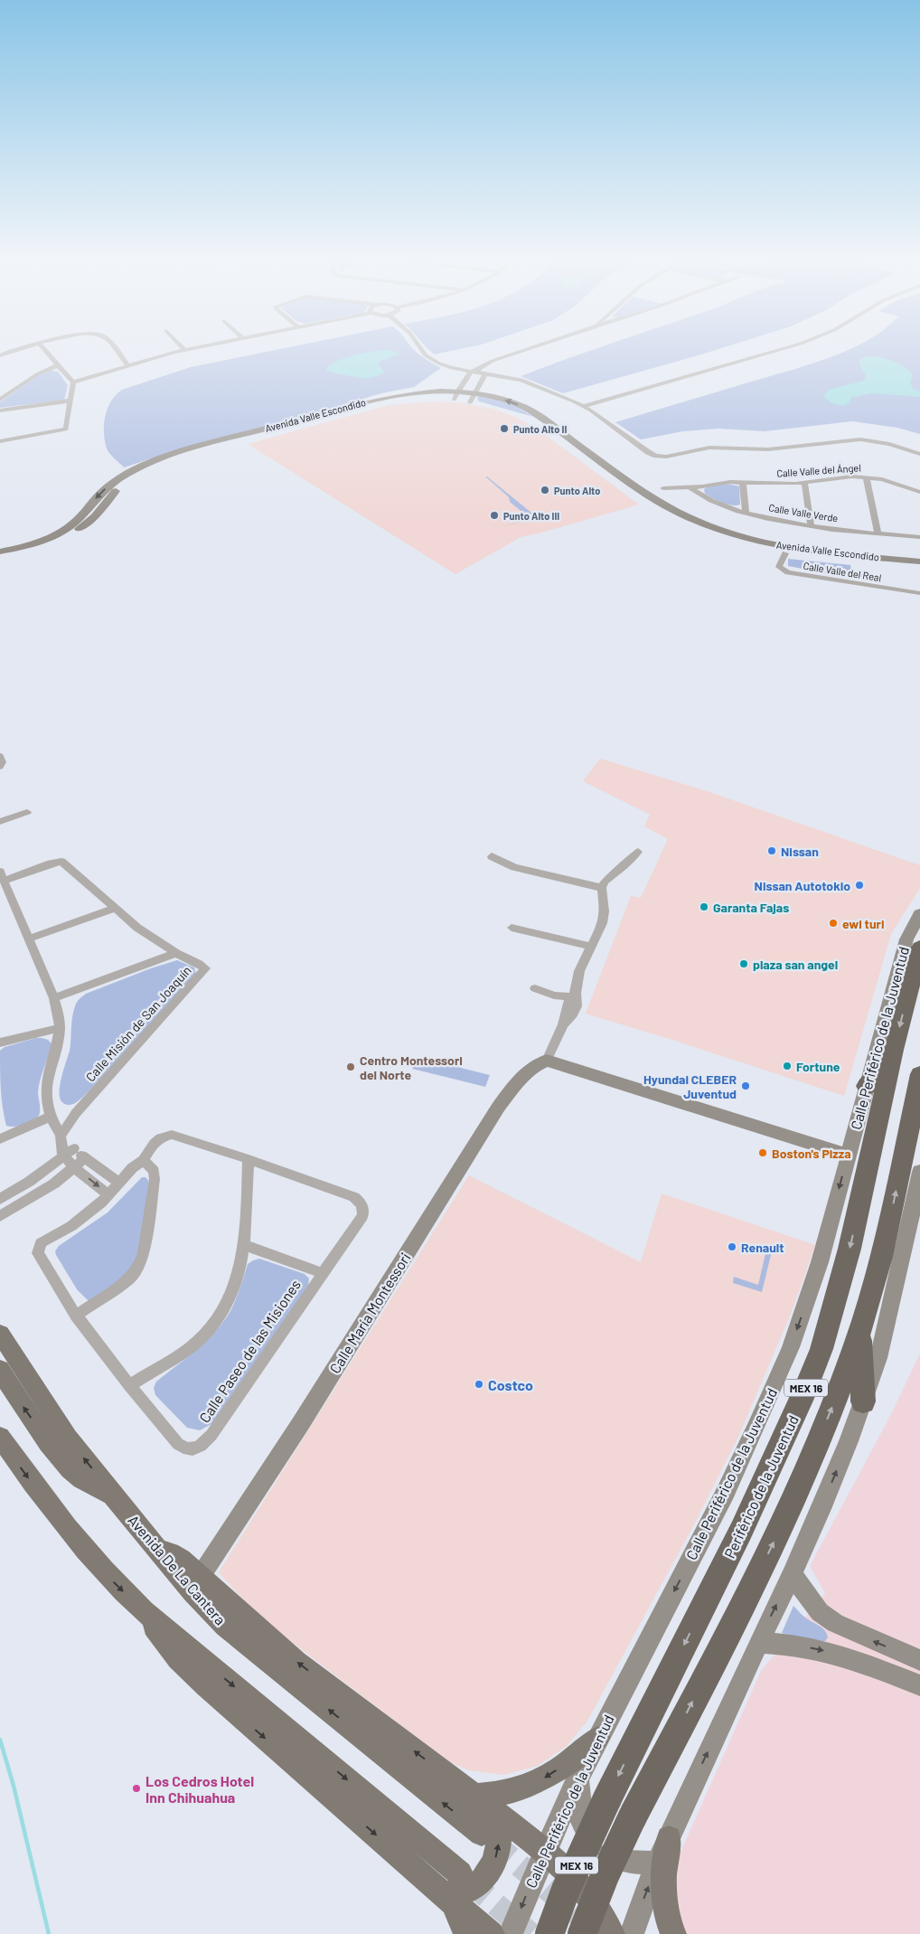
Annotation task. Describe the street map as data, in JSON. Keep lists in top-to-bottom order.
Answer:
{
  "streets": {
    "highway": ["MEX 16", "Periférico de la Juventud"],
    "main road": ["Avenida De La Cantera"],
    "street": [
      "Avenida Valle Escondido",
      "Calle Valle del Ángel",
      "Calle Valle Verde",
      "Calle Valle del Real",
      "Calle Misión de San Joaquín",
      "Calle Periférico de la Juventud",
      "Calle María Montessori",
      "Calle Paseo de las Misiones"
    ]
  },
  "crossings": [
    ["Avenida Valle Escondido", "Calle Valle del Real"],
    ["Calle Valle del Ángel", "Calle Valle Verde"]
  ],
  "places": [
    "Punto Alto II",
    "Punto Alto",
    "Punto Alto III",
    "Nissan",
    "Nissan Autotokio",
    "Garanta Fajas",
    "ewi turi",
    "plaza san angel",
    "Fortune",
    "Centro Montessori del Norte",
    "Hyundai CLEBER Juventud",
    "Boston's Pizza",
    "Renault",
    "Costco",
    "Los Cedros Hotel Inn Chihuahua"
  ]
}
